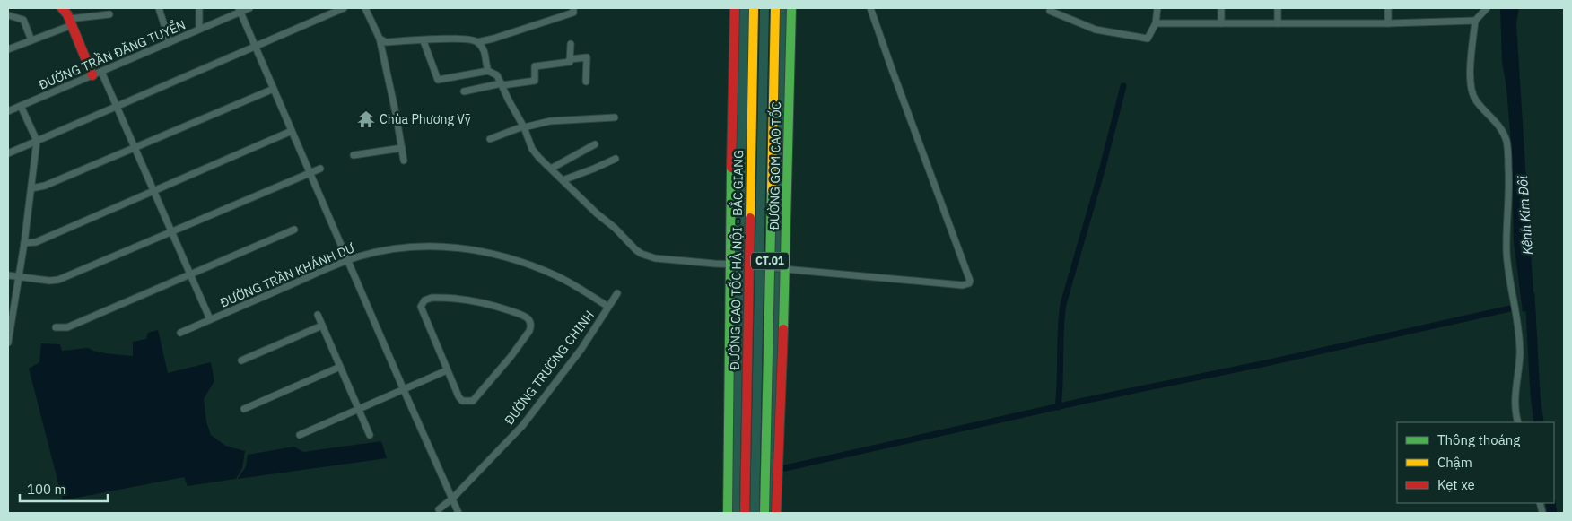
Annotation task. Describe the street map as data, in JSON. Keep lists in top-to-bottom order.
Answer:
{
  "streets": {
    "main road": ["ĐƯỜNG GOM CAO TỐC", "ĐƯỜNG CAO TỐC HÀ NỘI - BẮC GIANG", "CT.01"],
    "street": ["ĐƯỜNG TRẦN ĐĂNG TUYỂN", "ĐƯỜNG TRẦN KHÁNH DƯ", "ĐƯỜNG TRƯỜNG CHINH"]
  },
  "crossings": [
    ["ĐƯỜNG TRẦN KHÁNH DƯ", "ĐƯỜNG TRƯỜNG CHINH"]
  ],
  "water": ["Kênh Kim Đôi"],
  "places": {
    "temple": ["Chùa Phương Vỹ"]
  },
  "legend": ["Thông thoáng", "Chậm", "Kẹt xe"],
  "scale_bar": "100 m"
}
